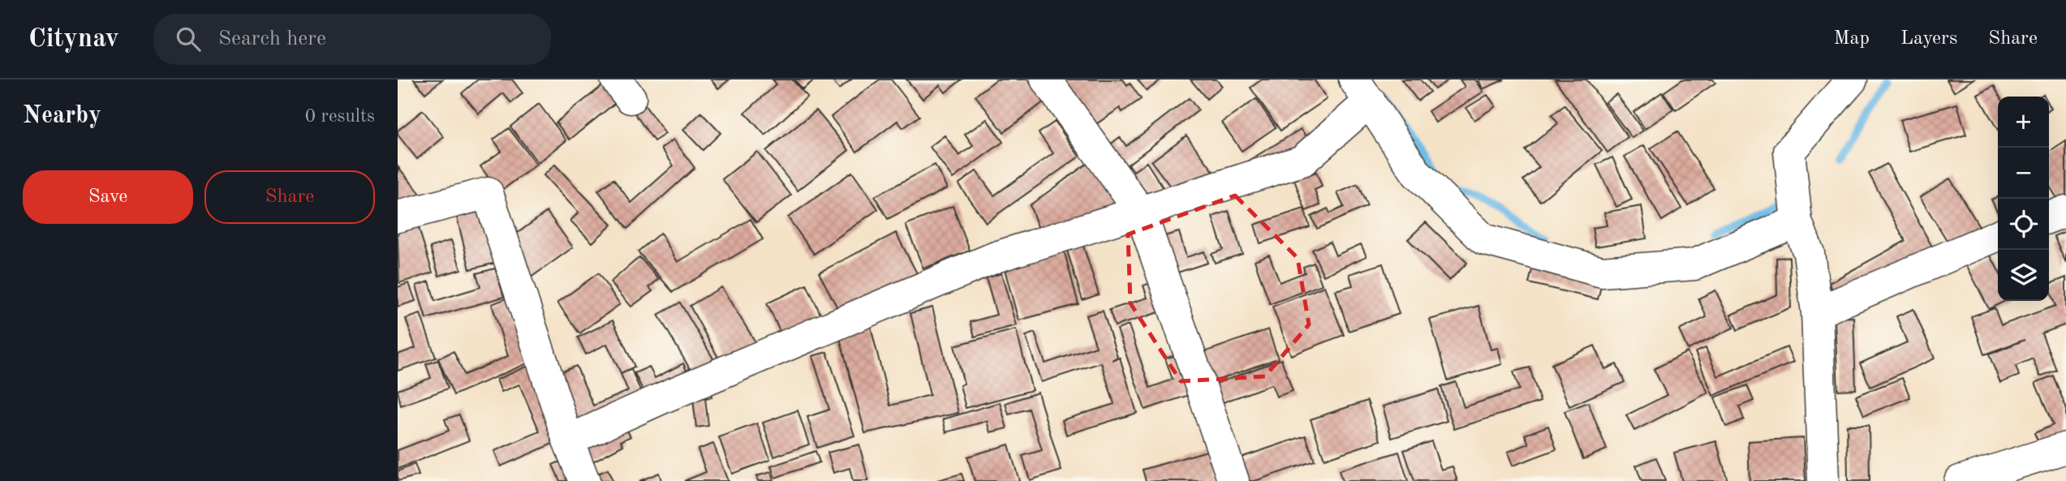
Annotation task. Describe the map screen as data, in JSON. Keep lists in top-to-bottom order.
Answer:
{
  "page": {
    "header": "Citynav",
    "search": "Search here",
    "nav": ["Map", "Layers", "Share"],
    "heading": ["Nearby", "0 results"],
    "map_buttons": ["+", "−"],
    "buttons": ["Save", "Share"]
  }
}
